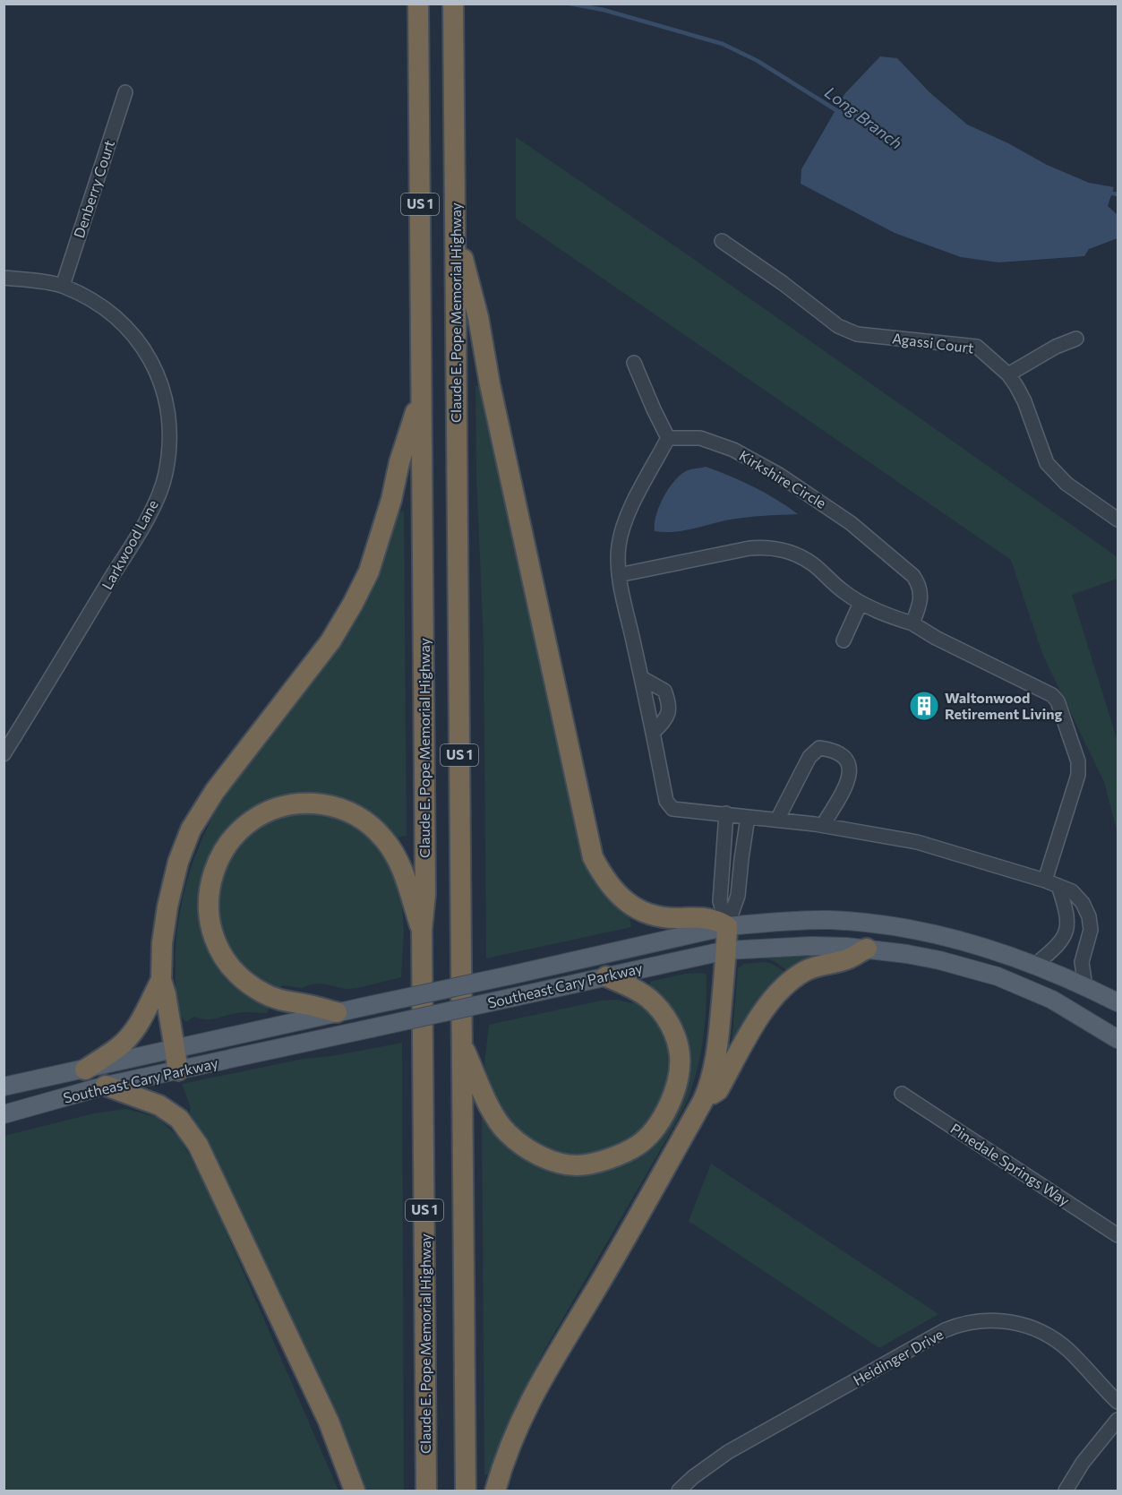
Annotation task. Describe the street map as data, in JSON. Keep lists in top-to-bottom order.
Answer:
{
  "streets": {
    "highway": ["US 1", "Claude E. Pope Memorial Highway"],
    "main road": ["Southeast Cary Parkway"],
    "street": [
      "Denberry Court",
      "Agassi Court",
      "Kirkshire Circle",
      "Larkwood Lane",
      "Pinedale Springs Way",
      "Heidinger Drive"
    ]
  },
  "crossings": [
    ["Denberry Court", "Larkwood Lane"]
  ],
  "water": ["Long Branch"],
  "places": {
    "building": ["Waltonwood Retirement Living"]
  }
}
